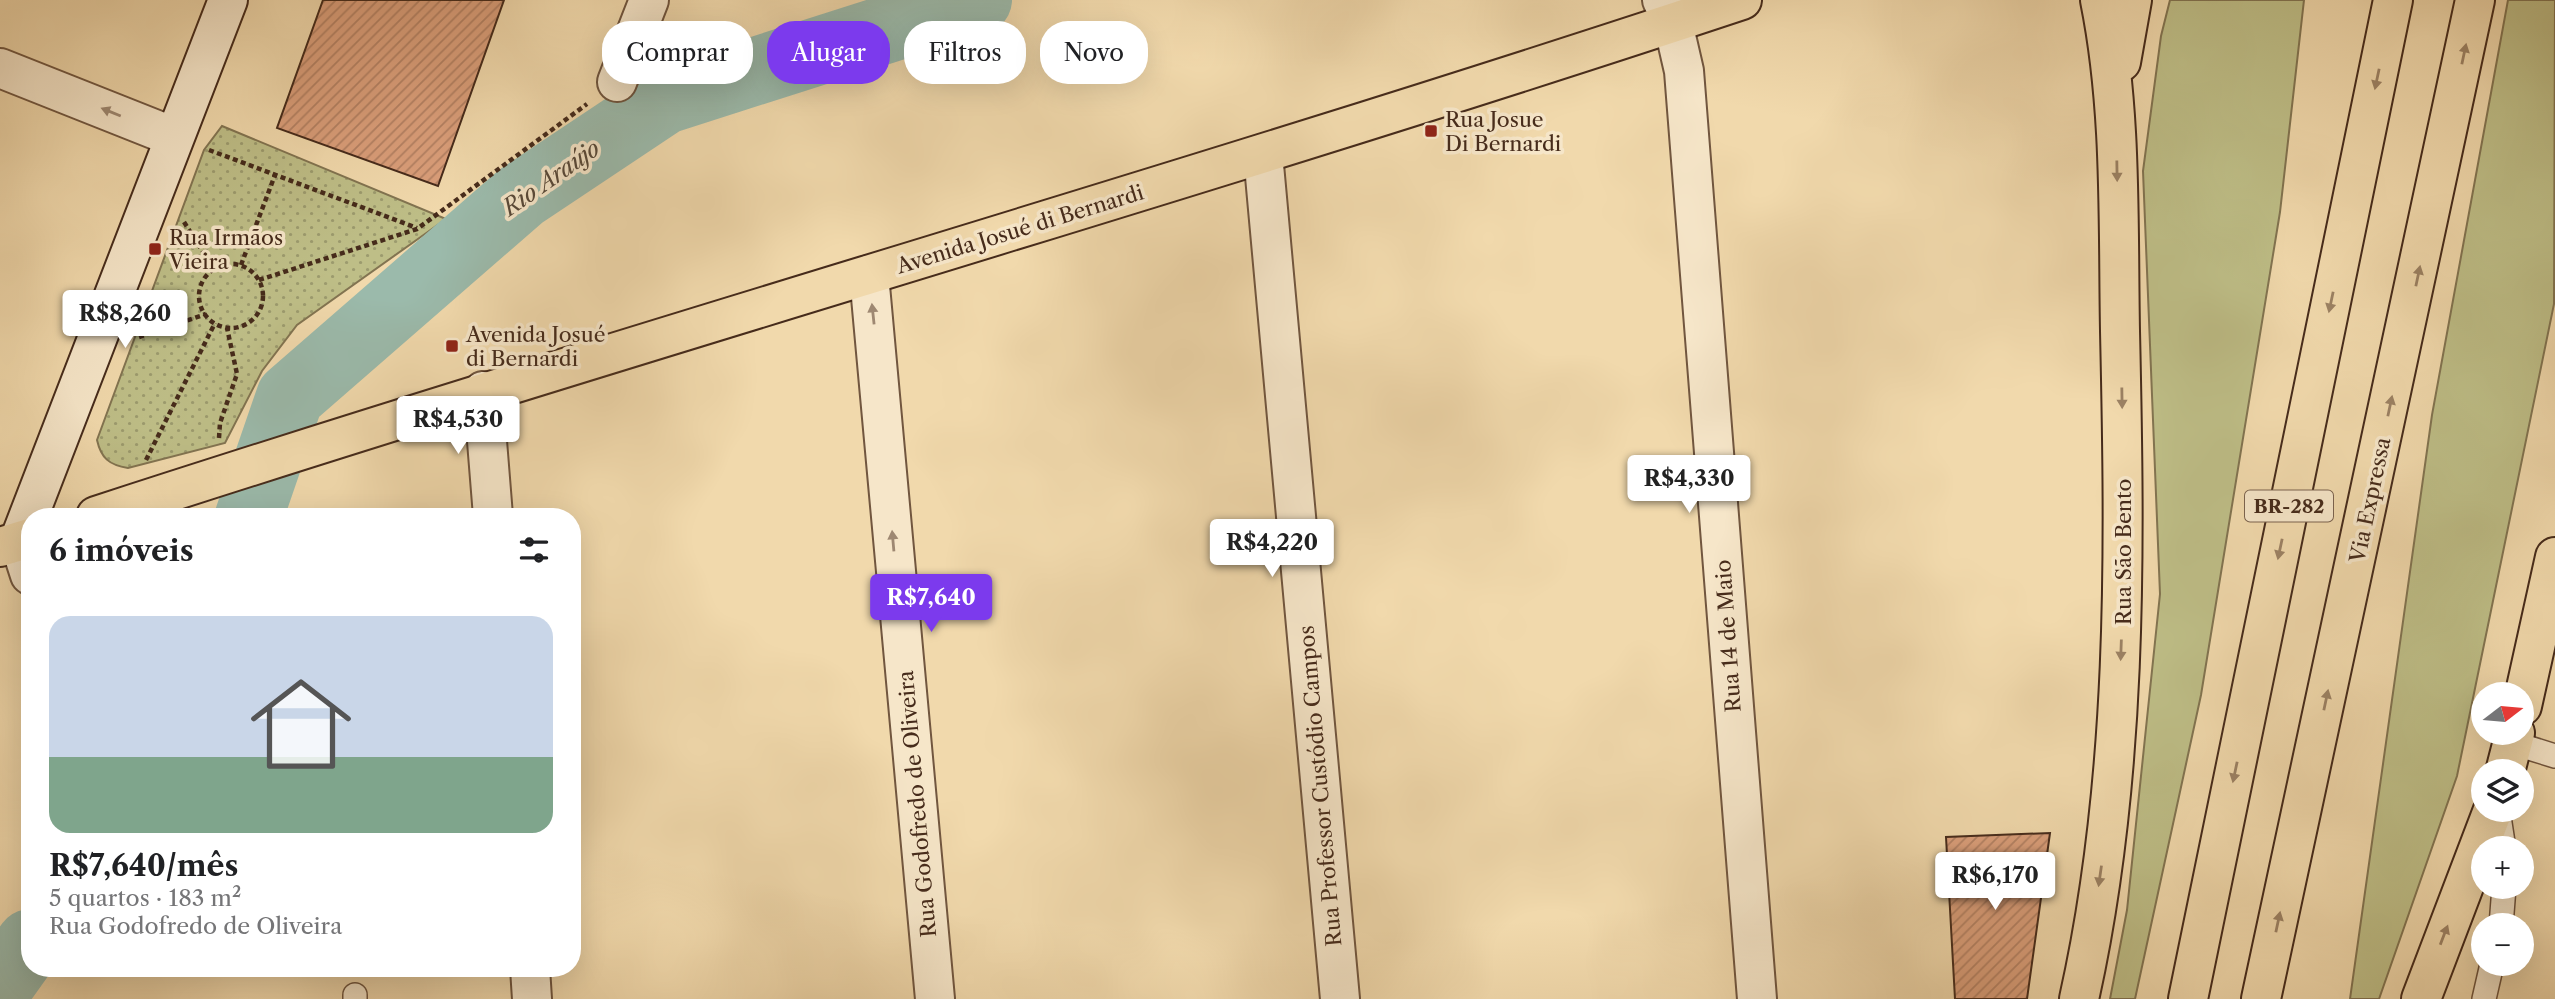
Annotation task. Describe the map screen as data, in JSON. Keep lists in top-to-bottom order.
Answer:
{
  "streets": {
    "main road": [
      "Avenida Josué di Bernardi",
      "Via Expressa",
      "BR-282",
      "Rua São Bento"
    ],
    "street": ["Rua 14 de Maio", "Rua Professor Custódio Campos", "Rua Godofredo de Oliveira"]
  },
  "crossings": [
    ["Avenida Josué di Bernardi", "Rua 14 de Maio"],
    ["Avenida Josué di Bernardi", "Rua Professor Custódio Campos"],
    ["Avenida Josué di Bernardi", "Rua Godofredo de Oliveira"]
  ],
  "one_way": ["Rua Godofredo de Oliveira"],
  "water": ["Rio Araújo"],
  "places": {
    "transit": ["Rua Josue Di Bernardi", "Rua Irmãos Vieira", "Avenida Josué di Bernardi"]
  },
  "north": "right",
  "page": {
    "chip": [
      "Comprar",
      "Alugar",
      "Filtros",
      "Novo"
    ],
    "price": [
      "R$8,260",
      "R$4,530",
      "R$4,330",
      "R$4,220",
      "R$7,640",
      "R$6,170"
    ],
    "heading": "6 imóveis",
    "list": [
      {
        "name": "R$7,640/mês",
        "note": "5 quartos · 183 m² · Rua Godofredo de Oliveira"
      }
    ],
    "map_buttons": ["+", "−"]
  }
}
